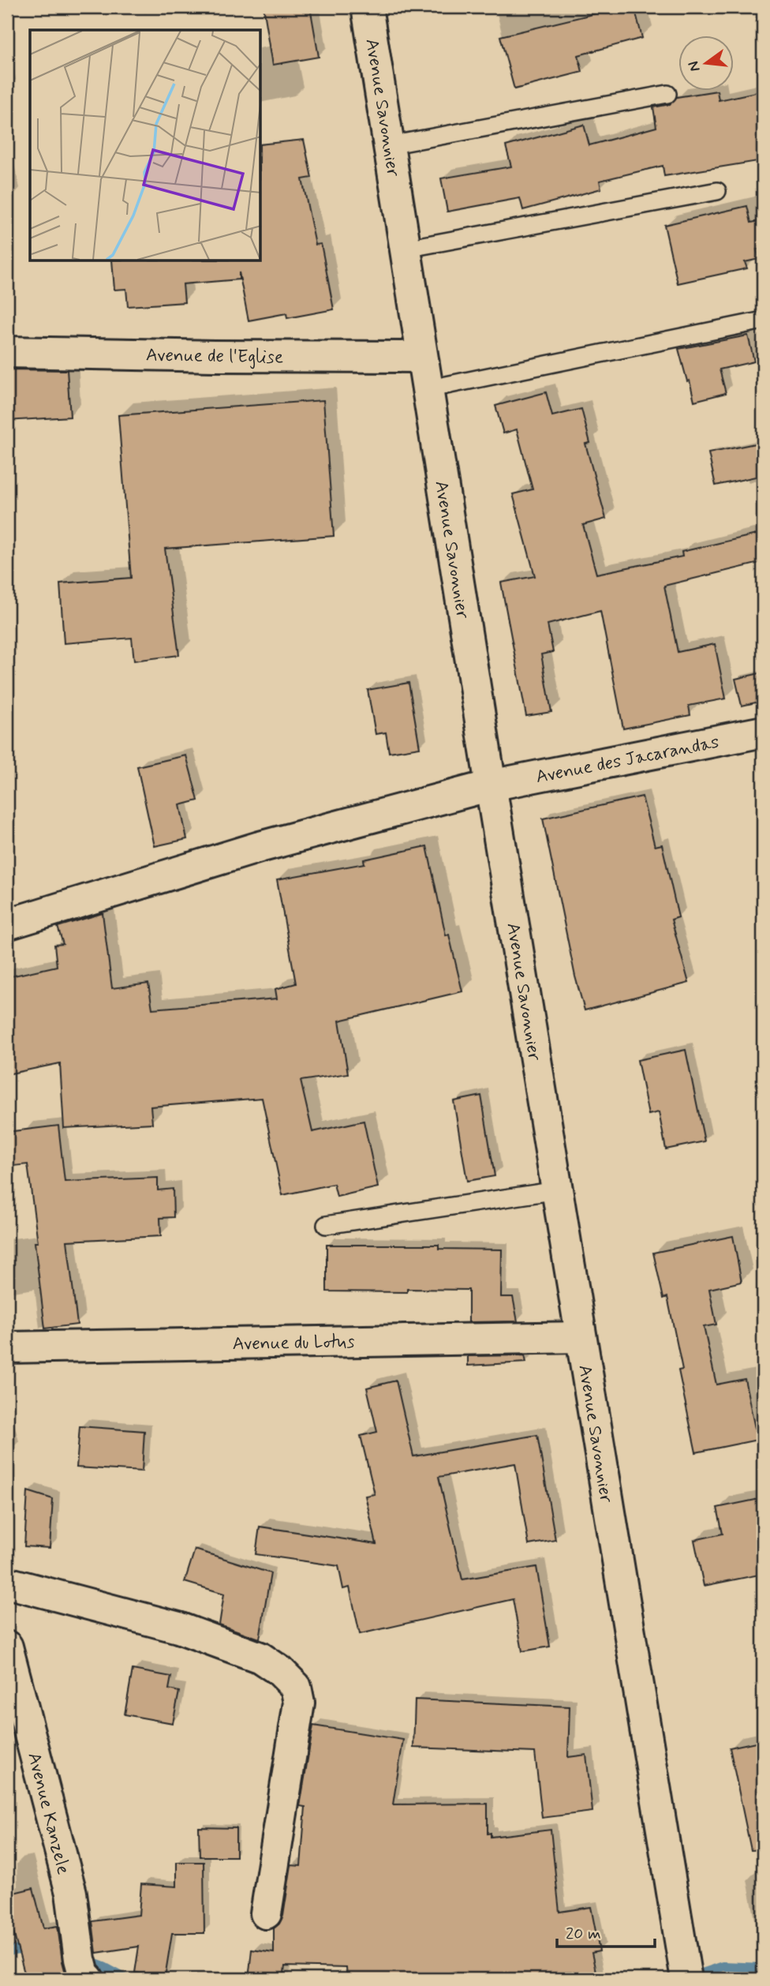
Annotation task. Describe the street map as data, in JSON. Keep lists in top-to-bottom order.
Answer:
{
  "streets": {
    "street": [
      "Avenue Savonnier",
      "Avenue de l'Eglise",
      "Avenue des Jacarandas",
      "Avenue du Lotus",
      "Avenue Kanzele"
    ]
  },
  "crossings": [
    ["Avenue Savonnier", "Avenue de l'Eglise"],
    ["Avenue Savonnier", "Avenue des Jacarandas"],
    ["Avenue Savonnier", "Avenue du Lotus"]
  ],
  "scale_bar": "20 m",
  "north": "left"
}
